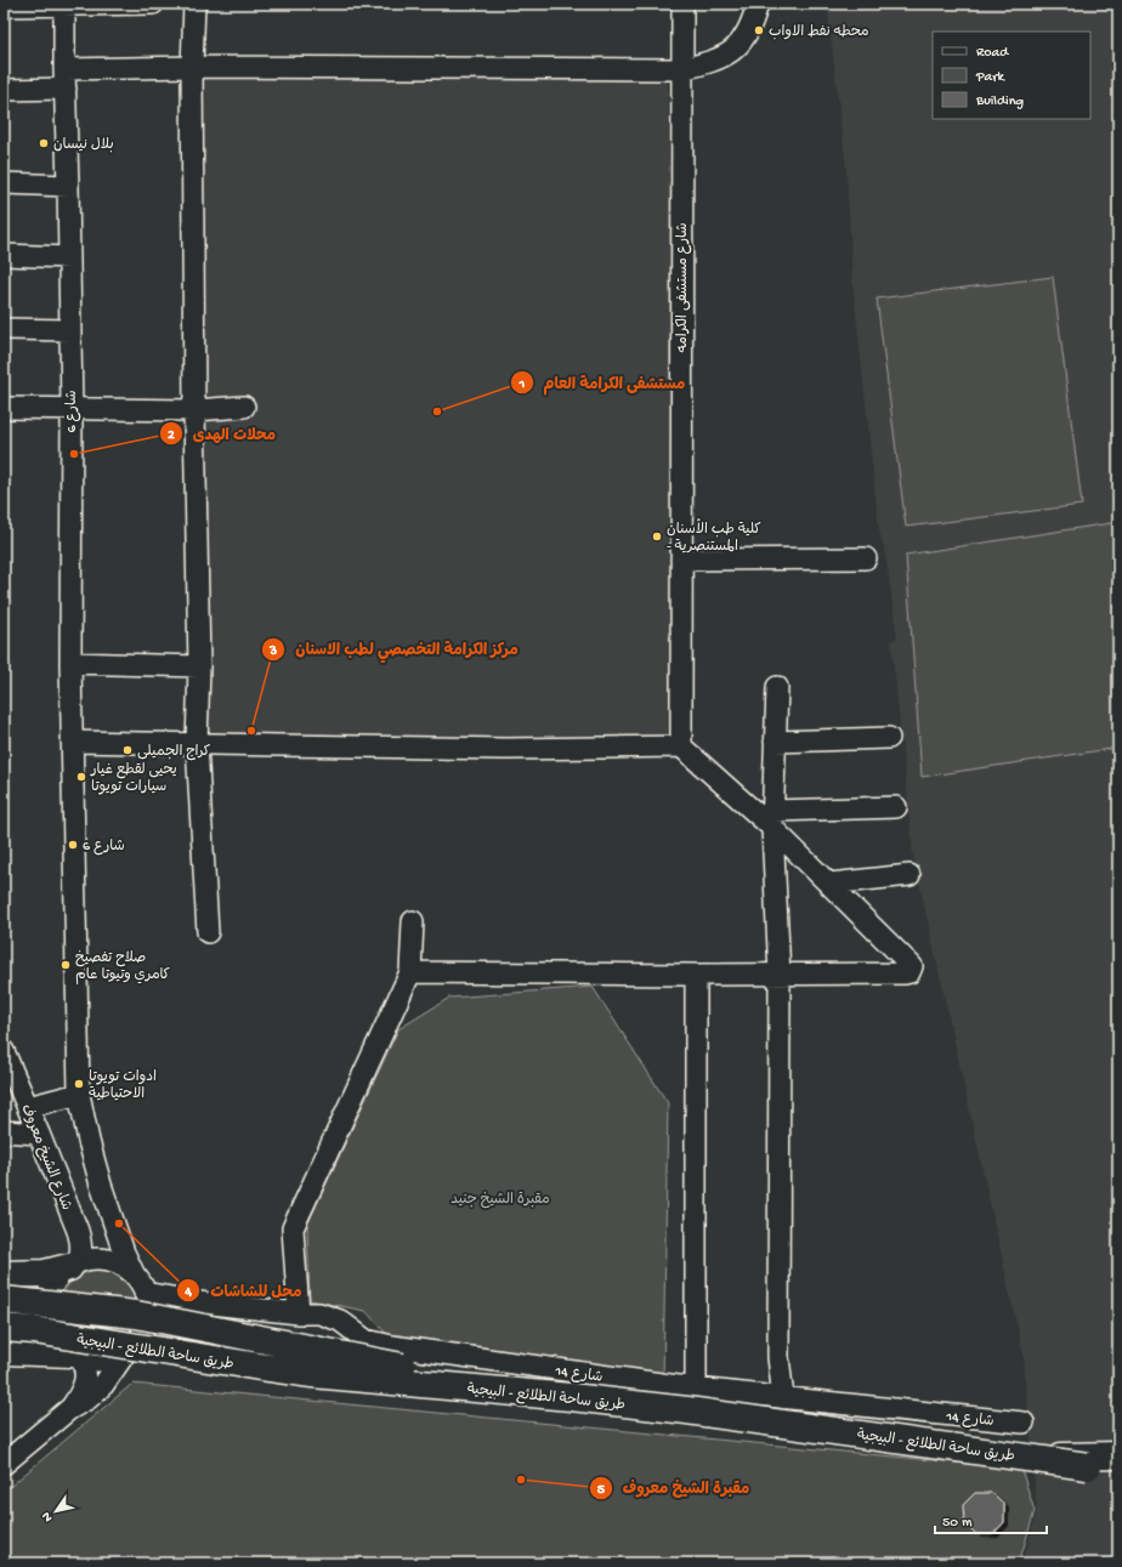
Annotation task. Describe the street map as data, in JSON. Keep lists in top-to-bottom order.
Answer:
{
  "streets": {
    "main road": ["طريق ساحة الطلائع - البيجية"],
    "street": [
      "شارع مستشفى الكرامه",
      "شارع 6",
      "شارع الشيخ معروف",
      "شارع 14"
    ]
  },
  "crossings": [
    ["شارع 6", "شارع الشيخ معروف"],
    ["شارع 6", "شارع 14"],
    ["شارع الشيخ معروف", "شارع 14"]
  ],
  "parks": ["مقبرة الشيخ جنيد"],
  "places": [
    "محطه نفط الاواب",
    "بلال نيسان",
    "مستشفى الكرامة العام",
    "محلات الهدى",
    "كلية طب الأسنان - المستنصرية",
    "مركز الكرامة التخصصي لطب الاسنان",
    "كراج الجميلي",
    "يحيى لقطع غيار سيارات تويوتا",
    "شارع 6",
    "صلاح تفصيخ كامري وتيوتا عام",
    "ادوات تويوتا الاحتياطية",
    "محل للشاشات",
    "مقبرة الشيخ معروف"
  ],
  "legend": ["Road", "Park", "Building"],
  "scale_bar": "50 m",
  "north": "bottom left"
}
